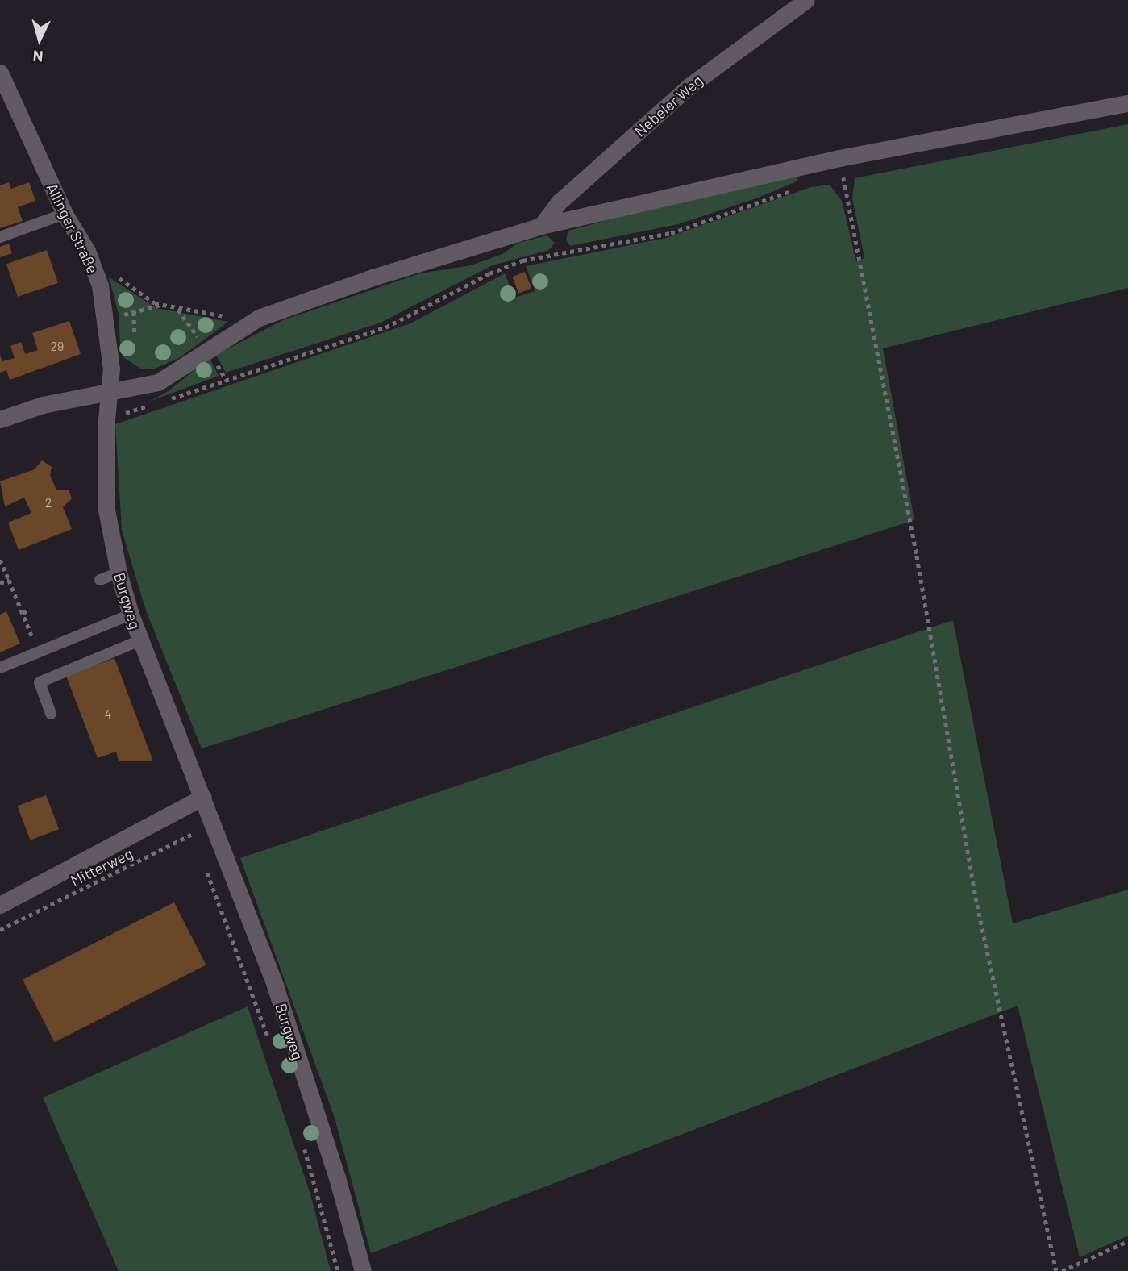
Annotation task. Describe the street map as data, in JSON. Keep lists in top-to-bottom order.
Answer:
{
  "streets": {
    "street": ["Nebeler Weg", "Allinger Straße", "Burgweg"],
    "path": ["Mitterweg"]
  },
  "crossings": [
    ["Allinger Straße", "Burgweg"],
    ["Burgweg", "Mitterweg"]
  ],
  "house_numbers": ["29", "2", "4"],
  "north": "bottom"
}
